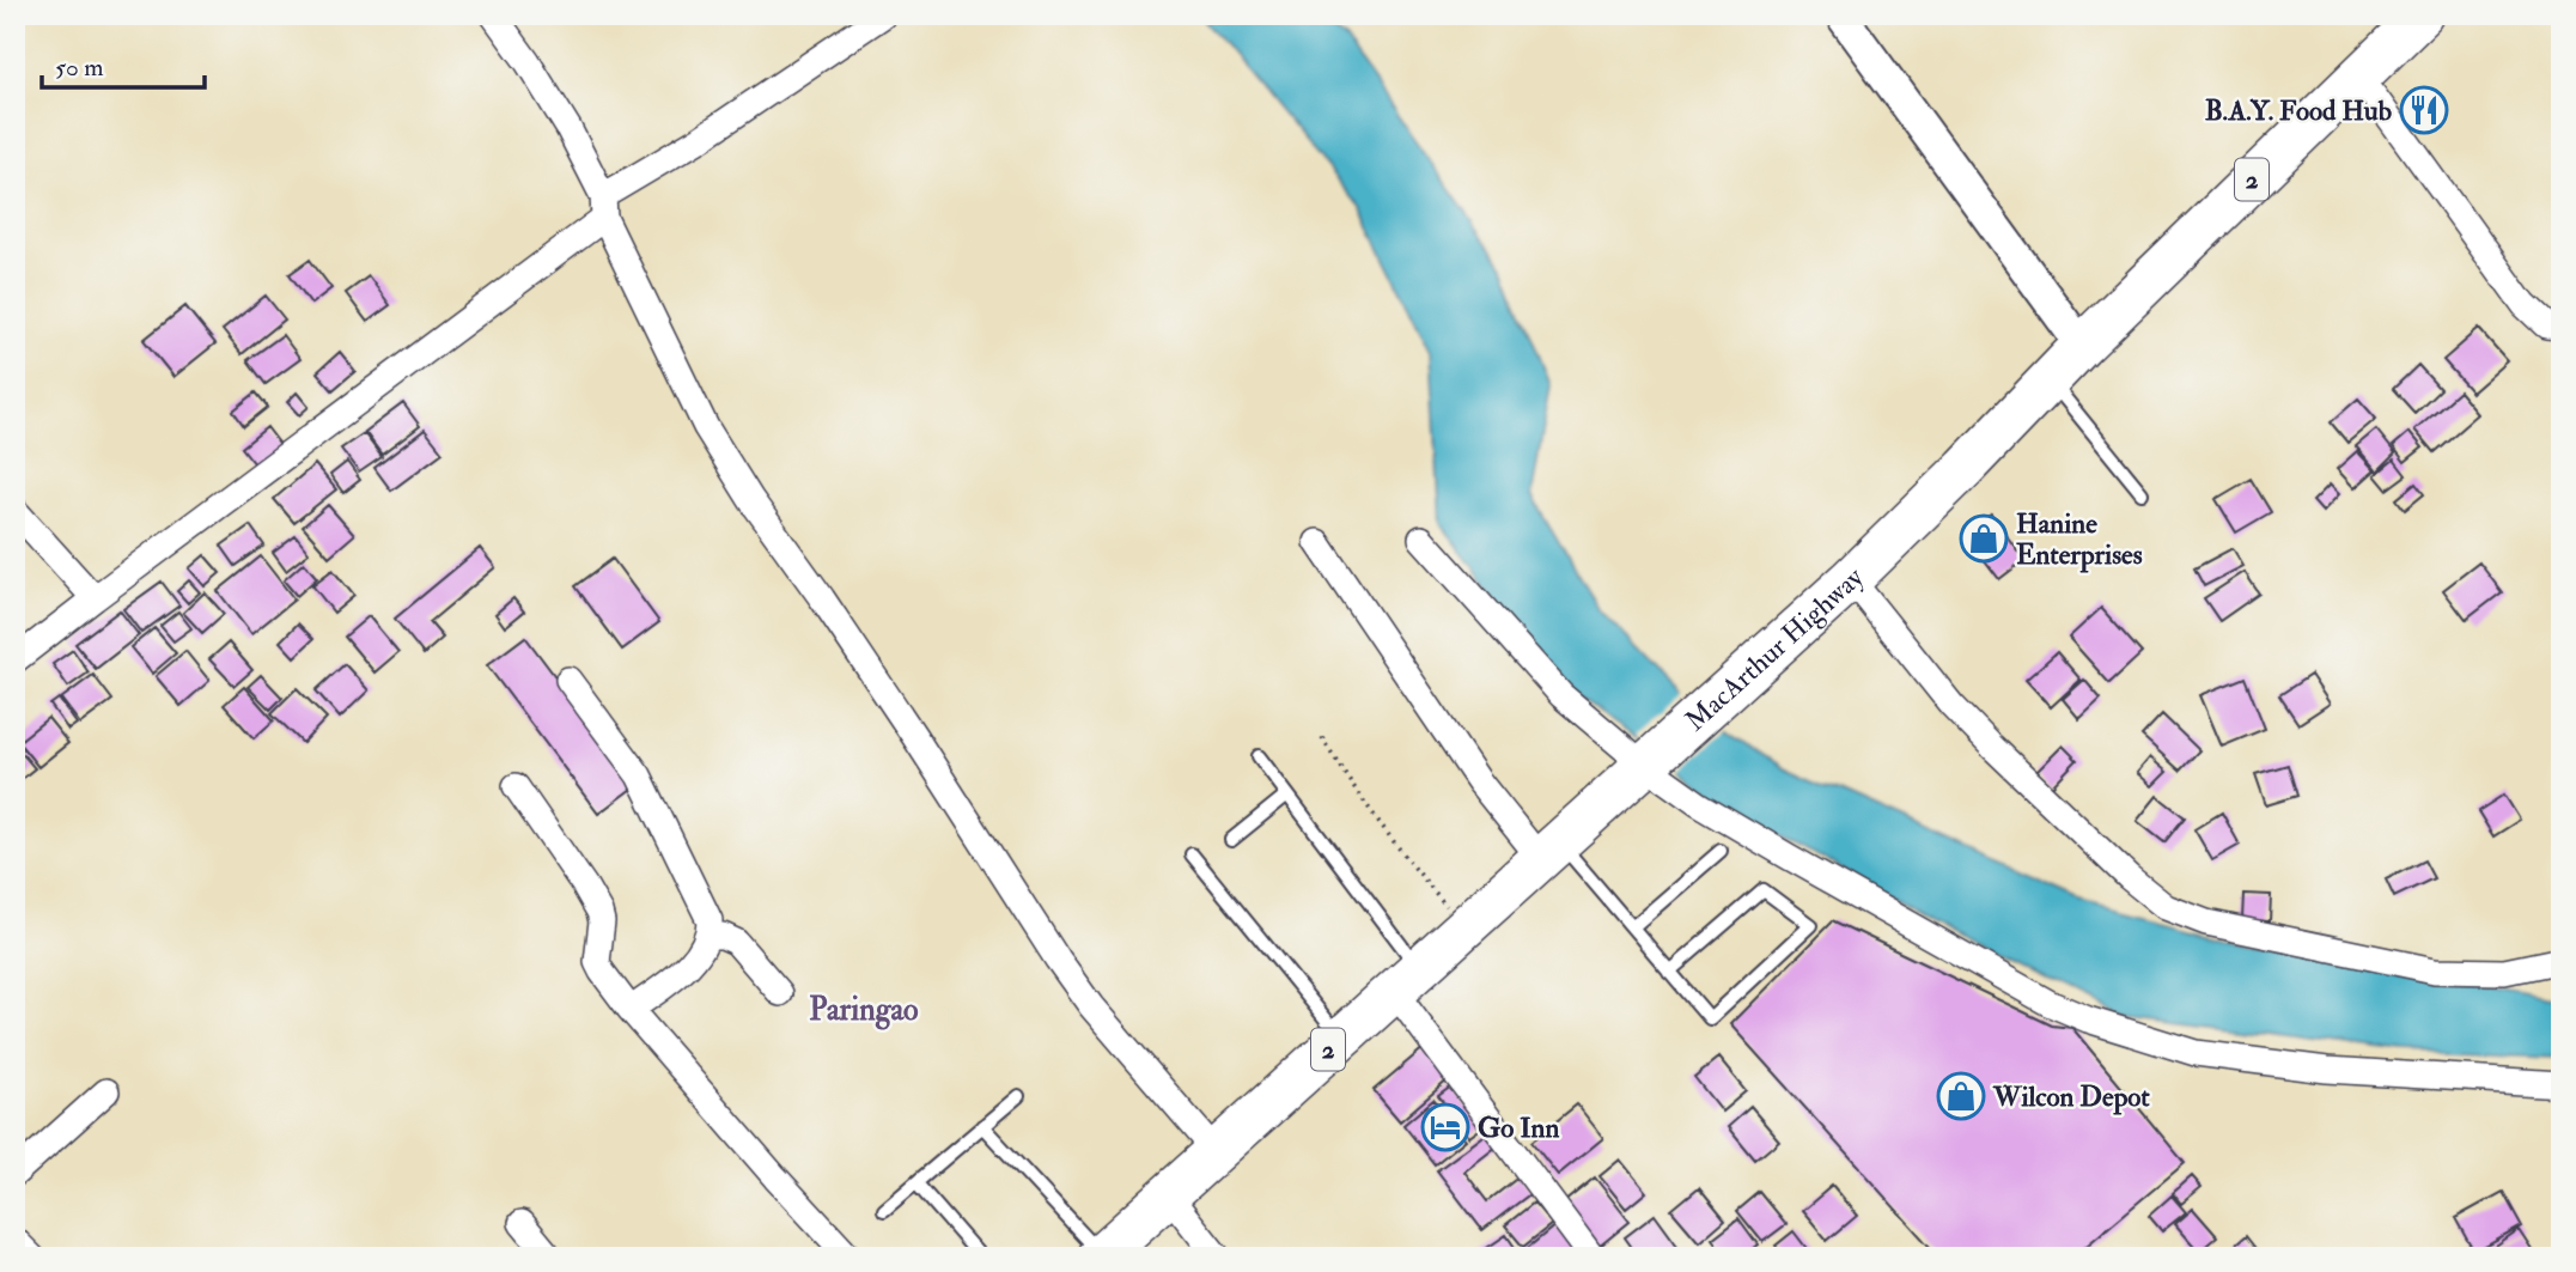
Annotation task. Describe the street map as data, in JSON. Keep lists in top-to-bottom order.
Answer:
{
  "streets": {
    "highway": ["2", "MacArthur Highway"]
  },
  "districts": ["Paringao"],
  "places": {
    "restaurant": ["B.A.Y. Food Hub"],
    "shop": ["Hanine Enterprises", "Wilcon Depot"],
    "hotel": ["Go Inn"]
  },
  "scale_bar": "50 m"
}
